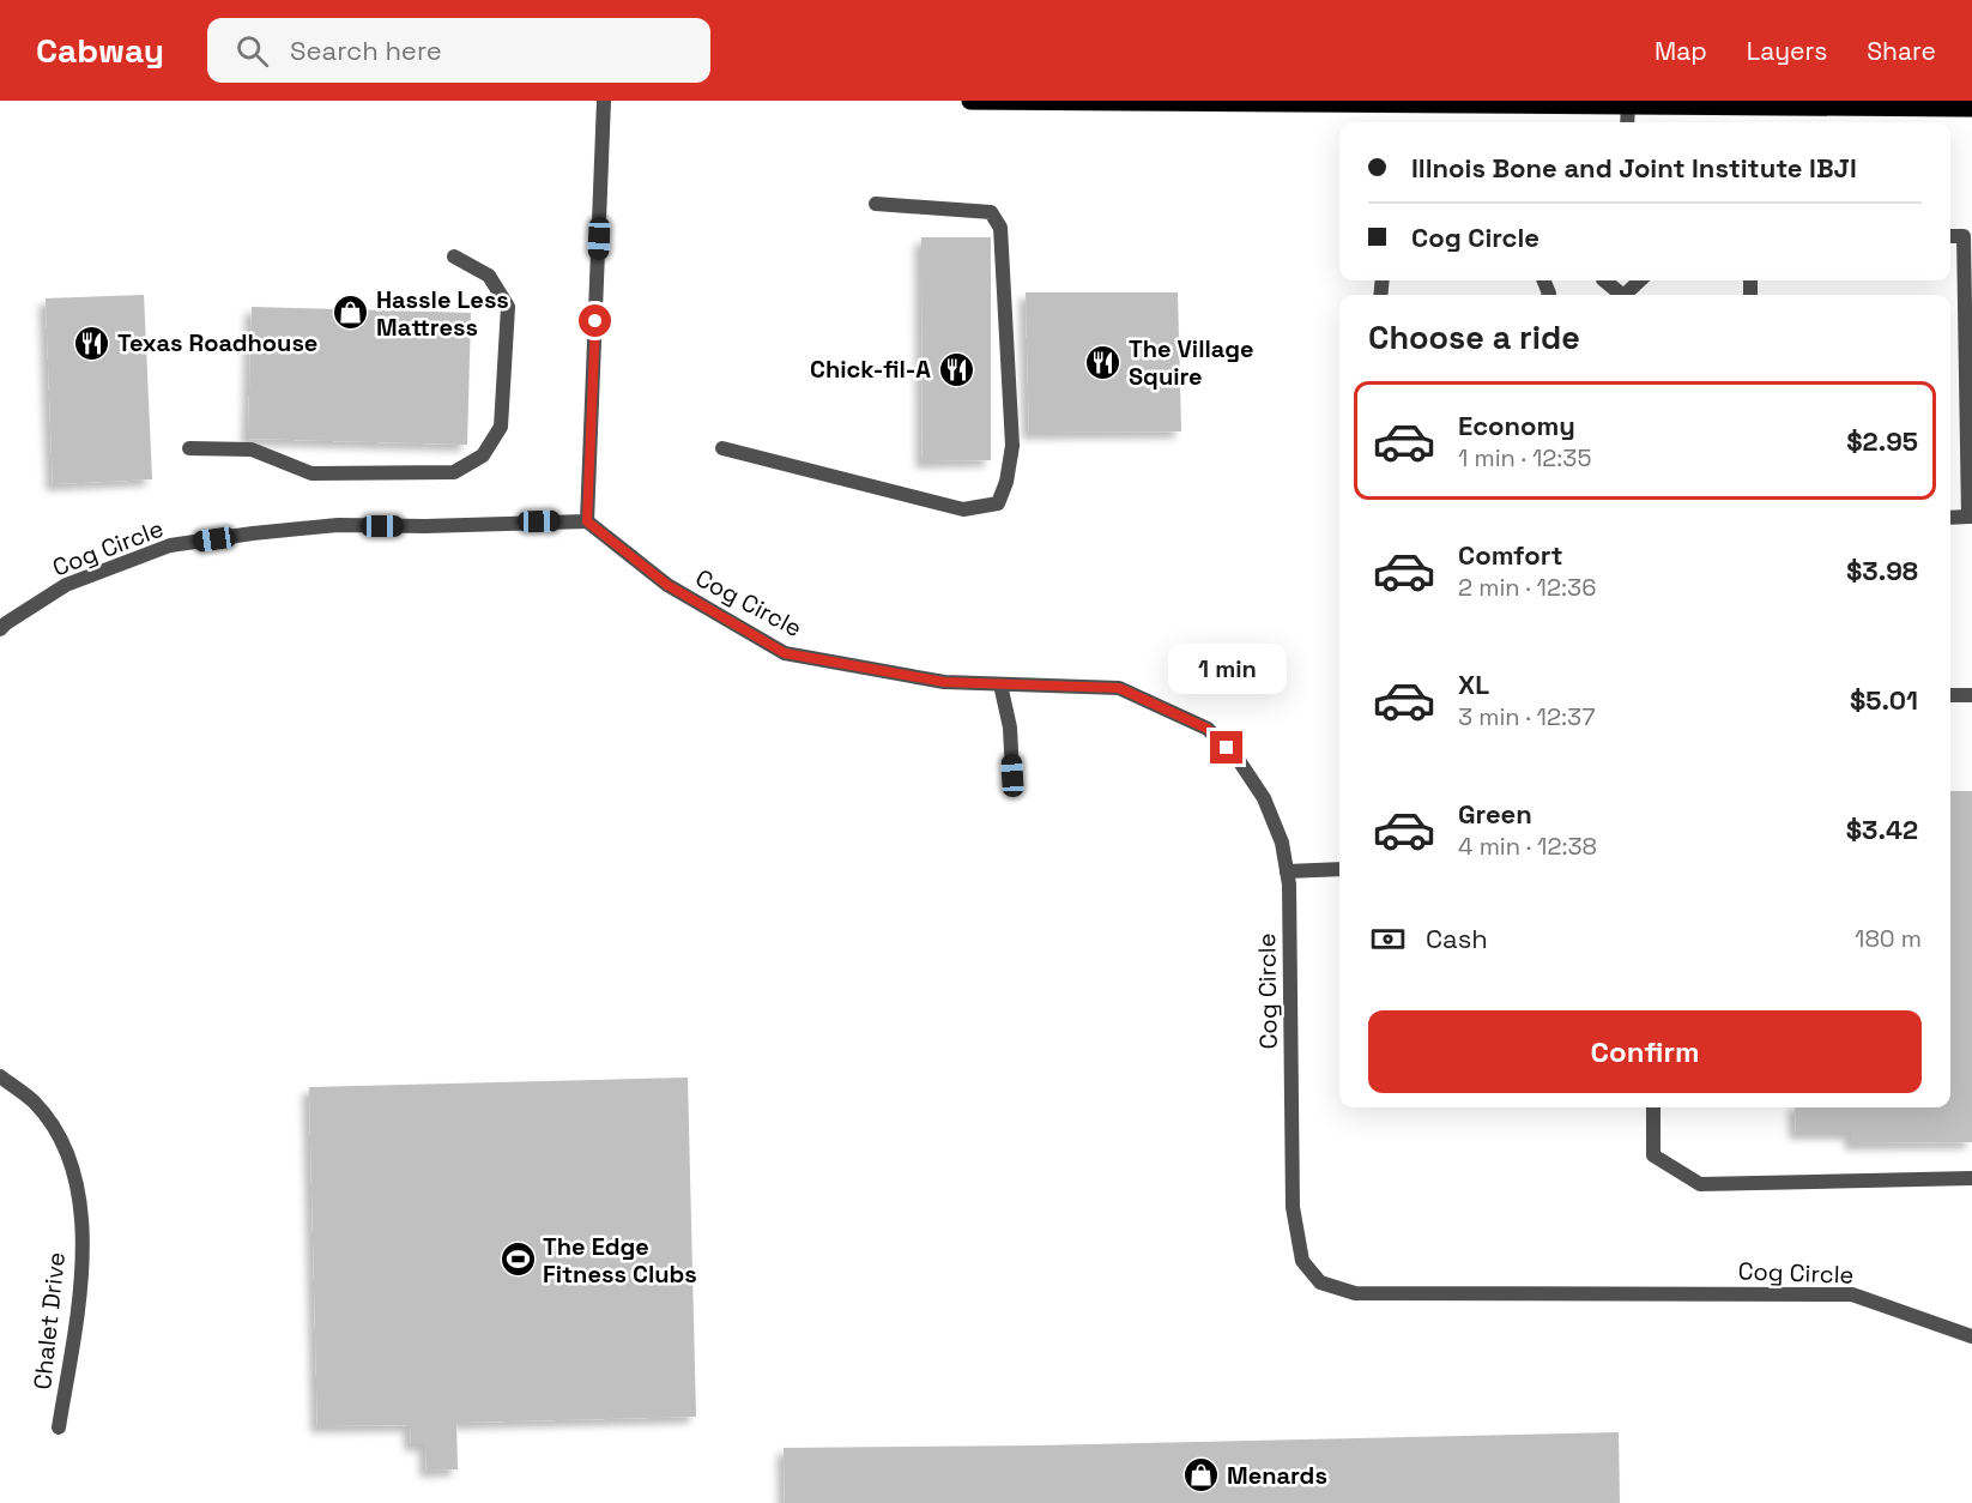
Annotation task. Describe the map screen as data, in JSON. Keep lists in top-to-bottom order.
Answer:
{
  "streets": {
    "lane": ["Cog Circle", "Chalet Drive"]
  },
  "places": {
    "shop": ["Hassle Less Mattress", "Menards"],
    "restaurant": ["Texas Roadhouse", "The Village Squire", "Chick-fil-A"],
    "sports": ["The Edge Fitness Clubs"]
  },
  "page": {
    "header": "Cabway",
    "search": "Search here",
    "nav": ["Map", "Layers", "Share"],
    "banner": ["Illnois Bone and Joint Institute IBJI", "Cog Circle"],
    "heading": "Choose a ride",
    "list": [
      {
        "name": "Economy",
        "note": "1 min · 12:35",
        "value": "$2.95"
      },
      {
        "name": "Comfort",
        "note": "2 min · 12:36",
        "value": "$3.98"
      },
      {
        "name": "XL",
        "note": "3 min · 12:37",
        "value": "$5.01"
      },
      {
        "name": "Green",
        "note": "4 min · 12:38",
        "value": "$3.42"
      }
    ],
    "bubble": "1 min",
    "pay": ["Cash", "180 m"],
    "buttons": "Confirm"
  }
}
